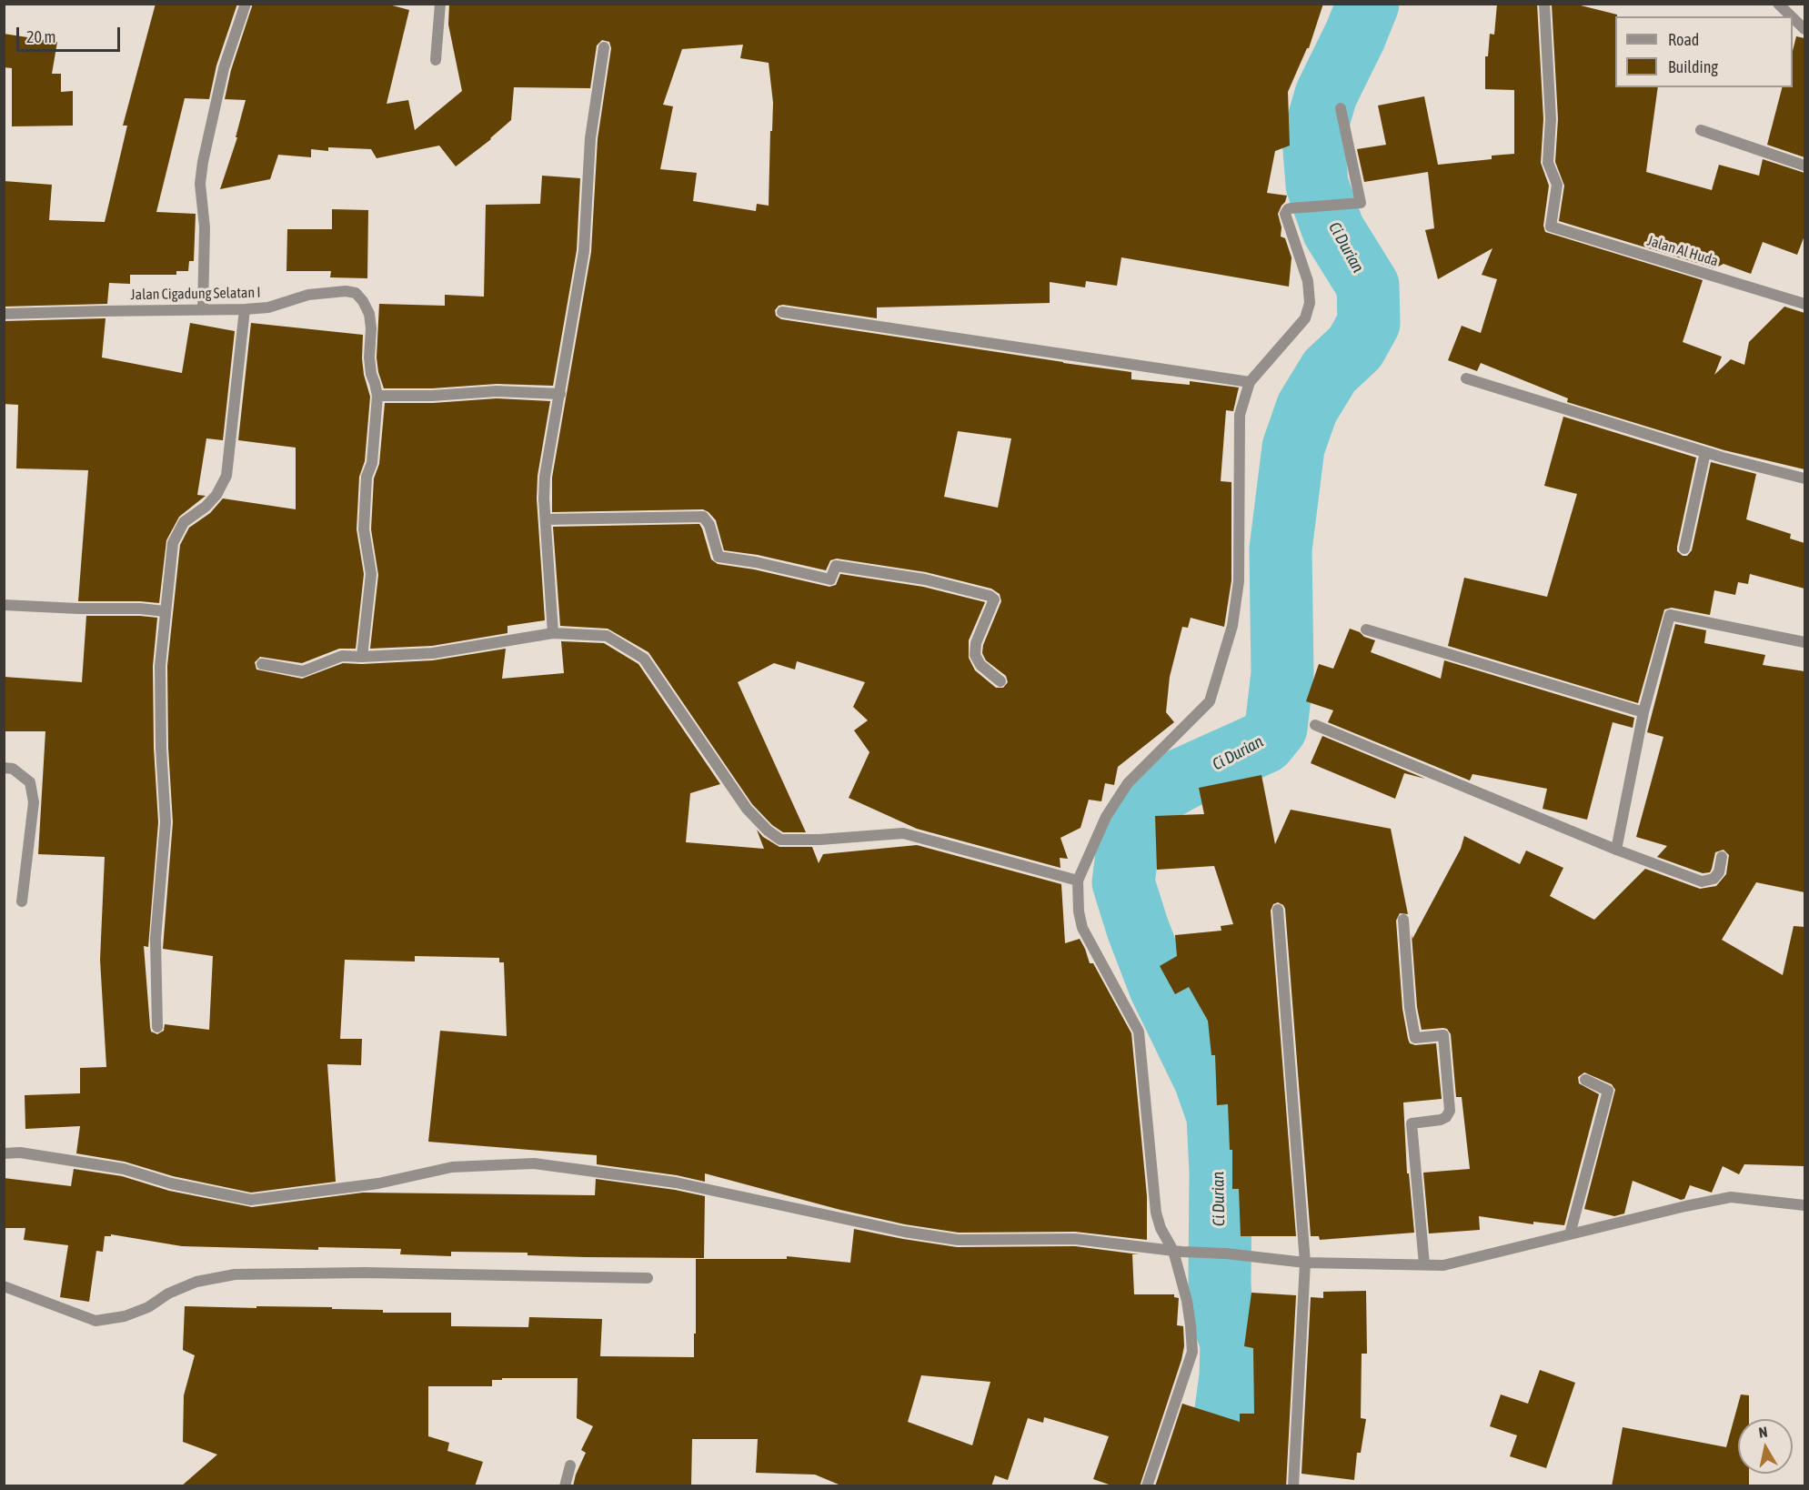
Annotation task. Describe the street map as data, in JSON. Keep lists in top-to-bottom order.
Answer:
{
  "streets": {
    "street": ["Jalan Al Huda", "Jalan Cigadung Selatan I"]
  },
  "water": ["Ci Durian"],
  "legend": ["Road", "Building"],
  "scale_bar": "20 m",
  "north": "top"
}
